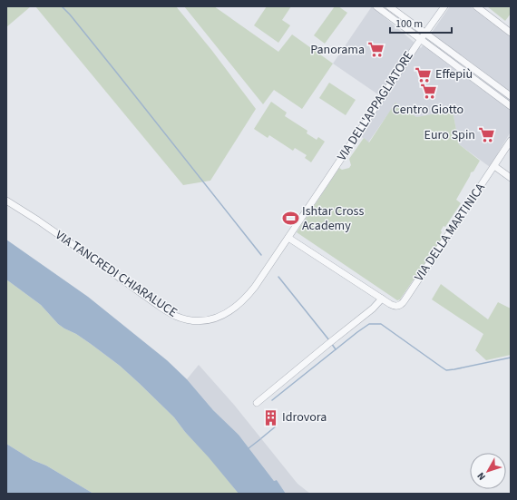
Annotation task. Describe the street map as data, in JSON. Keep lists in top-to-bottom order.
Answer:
{
  "streets": {
    "street": ["VIA DELL'APPAGLIATORE", "VIA DELLA MARTINICA", "VIA TANCREDI CHIARALUCE"]
  },
  "crossings": [
    ["VIA DELL'APPAGLIATORE", "VIA TANCREDI CHIARALUCE"],
    ["VIA DELLA MARTINICA", "VIA TANCREDI CHIARALUCE"]
  ],
  "places": {
    "supermarket": [
      "Panorama",
      "Effepiù",
      "Centro Giotto",
      "Euro Spin"
    ],
    "sports": ["Ishtar Cross Academy"],
    "building": ["Idrovora"]
  },
  "scale_bar": "100 m",
  "north": "bottom left"
}
